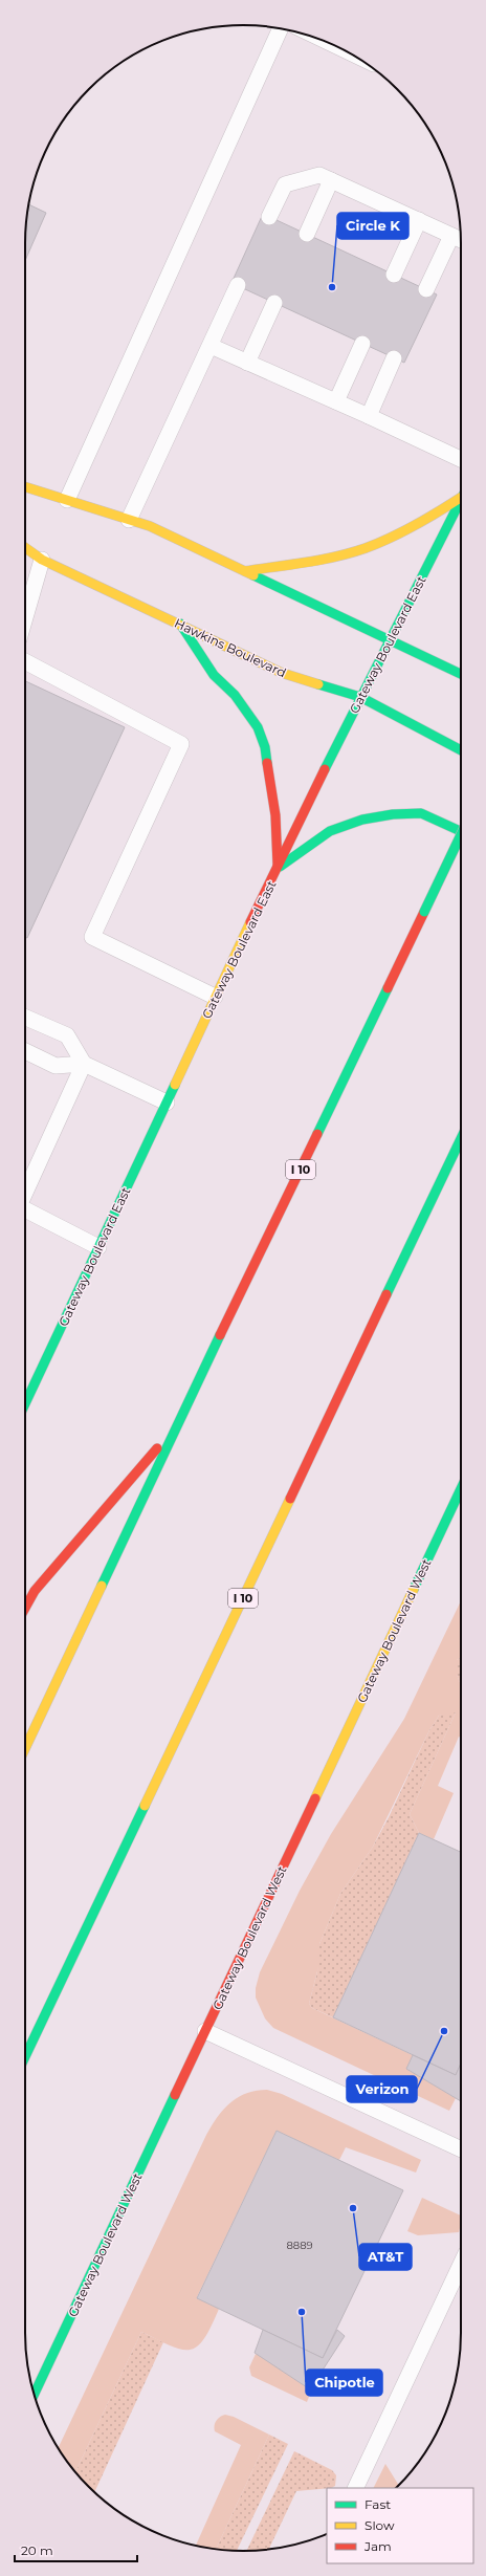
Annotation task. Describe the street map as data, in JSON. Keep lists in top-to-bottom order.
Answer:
{
  "streets": {
    "main road": [
      "Gateway Boulevard East",
      "Hawkins Boulevard",
      "I 10",
      "Gateway Boulevard West"
    ]
  },
  "crossings": [
    ["Gateway Boulevard East", "Hawkins Boulevard"]
  ],
  "places": [
    "Circle K",
    "Verizon",
    "AT&T",
    "Chipotle"
  ],
  "house_numbers": ["8889"],
  "legend": ["Fast", "Slow", "Jam"],
  "scale_bar": "20 m"
}
